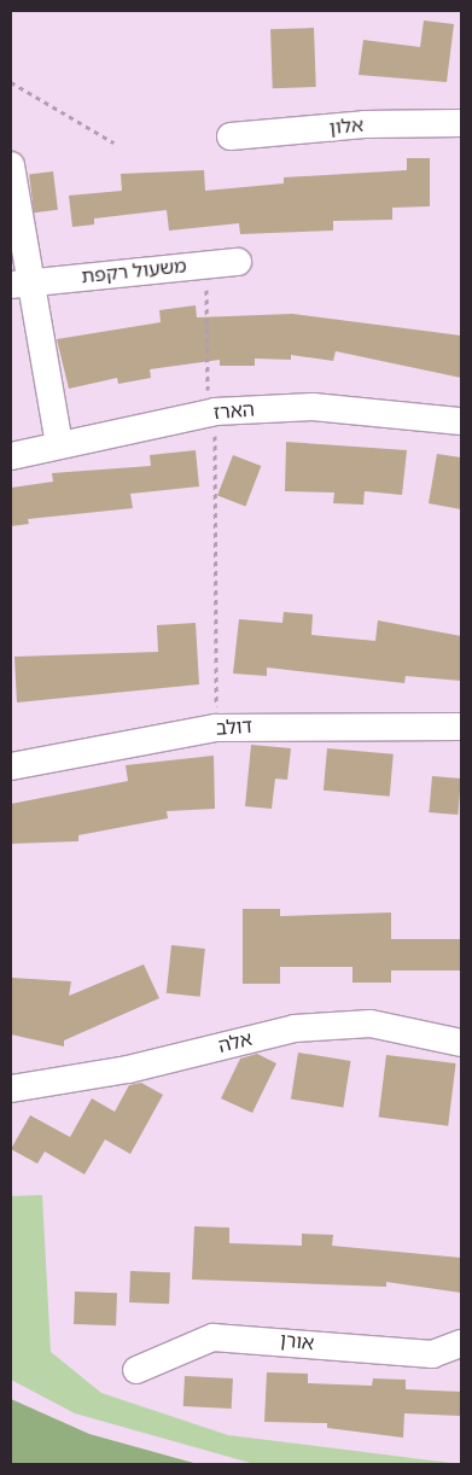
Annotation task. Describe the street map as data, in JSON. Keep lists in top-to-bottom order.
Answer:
{
  "streets": {
    "street": [
      "אלון",
      "משעול רקפת",
      "הארז",
      "דולב",
      "אלה",
      "אורן"
    ]
  }
}
